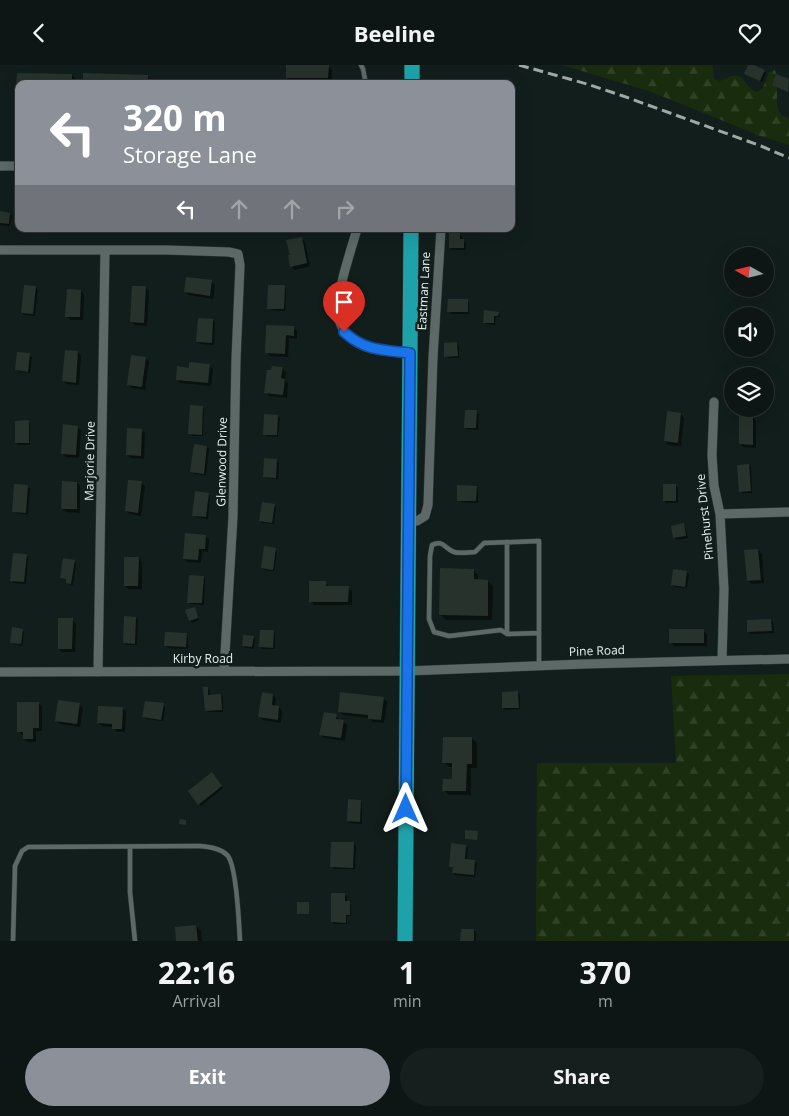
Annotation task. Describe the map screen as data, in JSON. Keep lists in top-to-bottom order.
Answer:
{
  "streets": {
    "street": [
      "Eastman Lane",
      "Marjorie Drive",
      "Glenwood Drive",
      "Pinehurst Drive",
      "Pine Road",
      "Kirby Road"
    ]
  },
  "crossings": [
    ["Marjorie Drive", "Glenwood Drive"],
    ["Marjorie Drive", "Kirby Road"],
    ["Glenwood Drive", "Kirby Road"],
    ["Pinehurst Drive", "Pine Road"],
    ["Pine Road", "Kirby Road"]
  ],
  "north": "left",
  "page": {
    "header": "Beeline",
    "turn": ["320 m", "Storage Lane"],
    "eta": [
      "22:16",
      "Arrival",
      "1",
      "min",
      "370",
      "m"
    ],
    "buttons": ["Exit", "Share"]
  }
}
